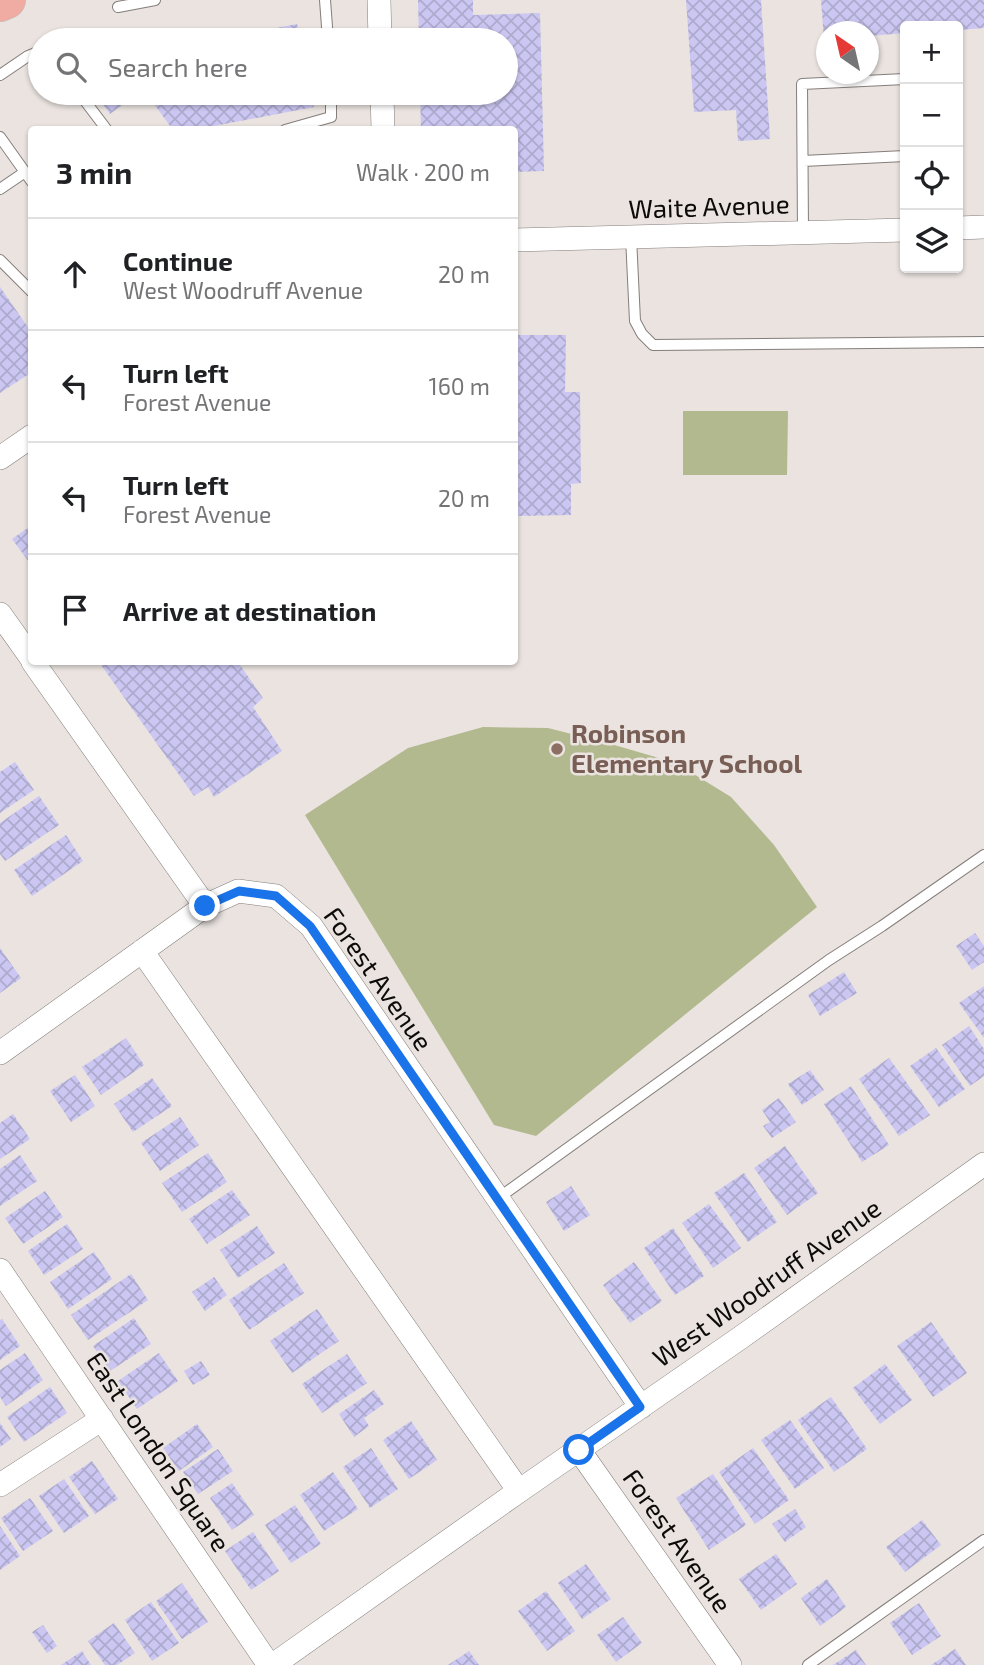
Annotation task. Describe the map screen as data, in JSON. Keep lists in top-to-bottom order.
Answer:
{
  "streets": {
    "street": [
      "Waite Avenue",
      "Forest Avenue",
      "West Woodruff Avenue",
      "East London Square"
    ]
  },
  "crossings": [
    ["Forest Avenue", "West Woodruff Avenue"],
    ["West Woodruff Avenue", "East London Square"]
  ],
  "places": ["Robinson Elementary School"],
  "north": "top left",
  "page": {
    "map_buttons": ["+", "−"],
    "search": "Search here",
    "heading": ["3 min", "Walk · 200 m"],
    "list": [
      ["Continue", "West Woodruff Avenue", "20 m"],
      ["Turn left", "Forest Avenue", "160 m"],
      ["Turn left", "Forest Avenue", "20 m"],
      "Arrive at destination"
    ]
  }
}
